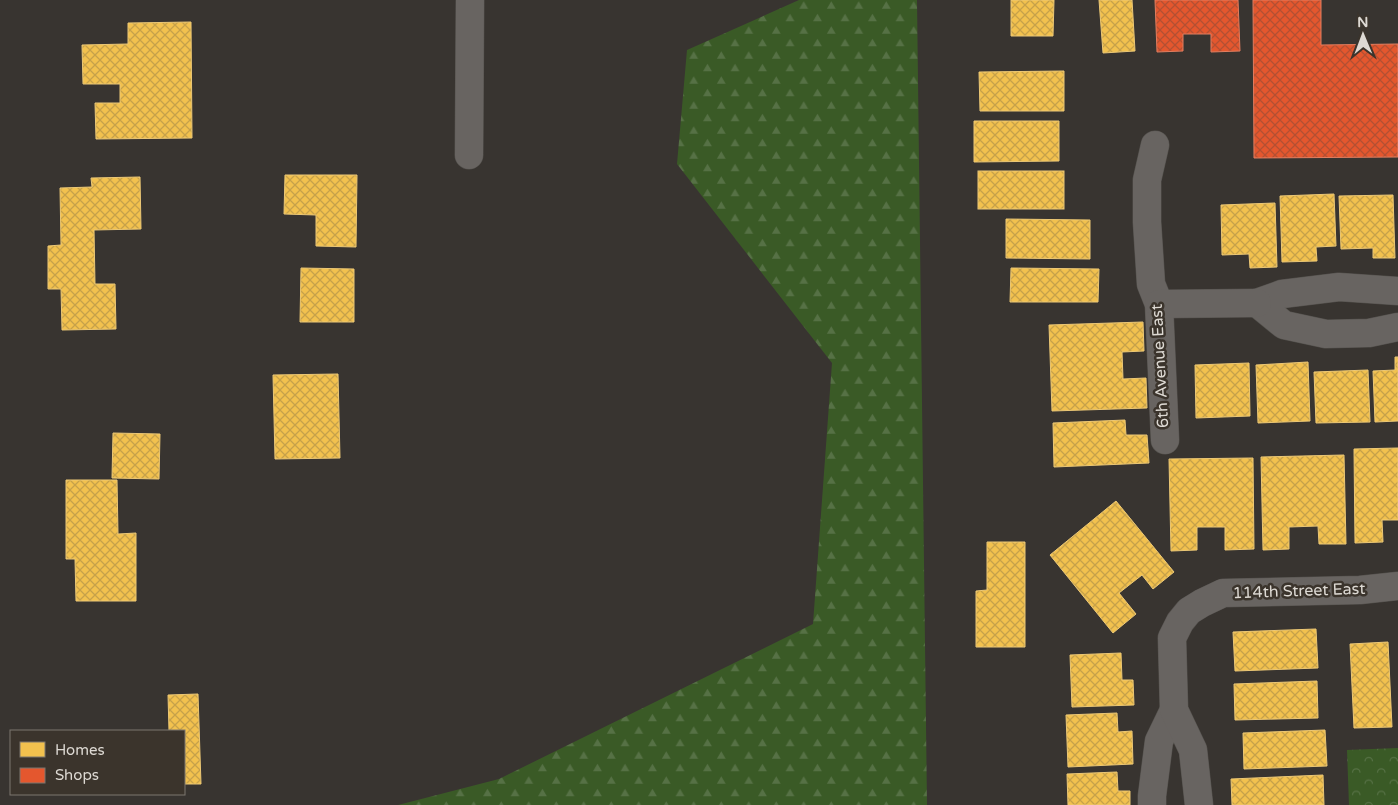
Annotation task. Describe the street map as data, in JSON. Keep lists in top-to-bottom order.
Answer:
{
  "streets": {
    "street": ["6th Avenue East", "114th Street East"]
  },
  "legend": ["Homes", "Shops"],
  "north": "top"
}
